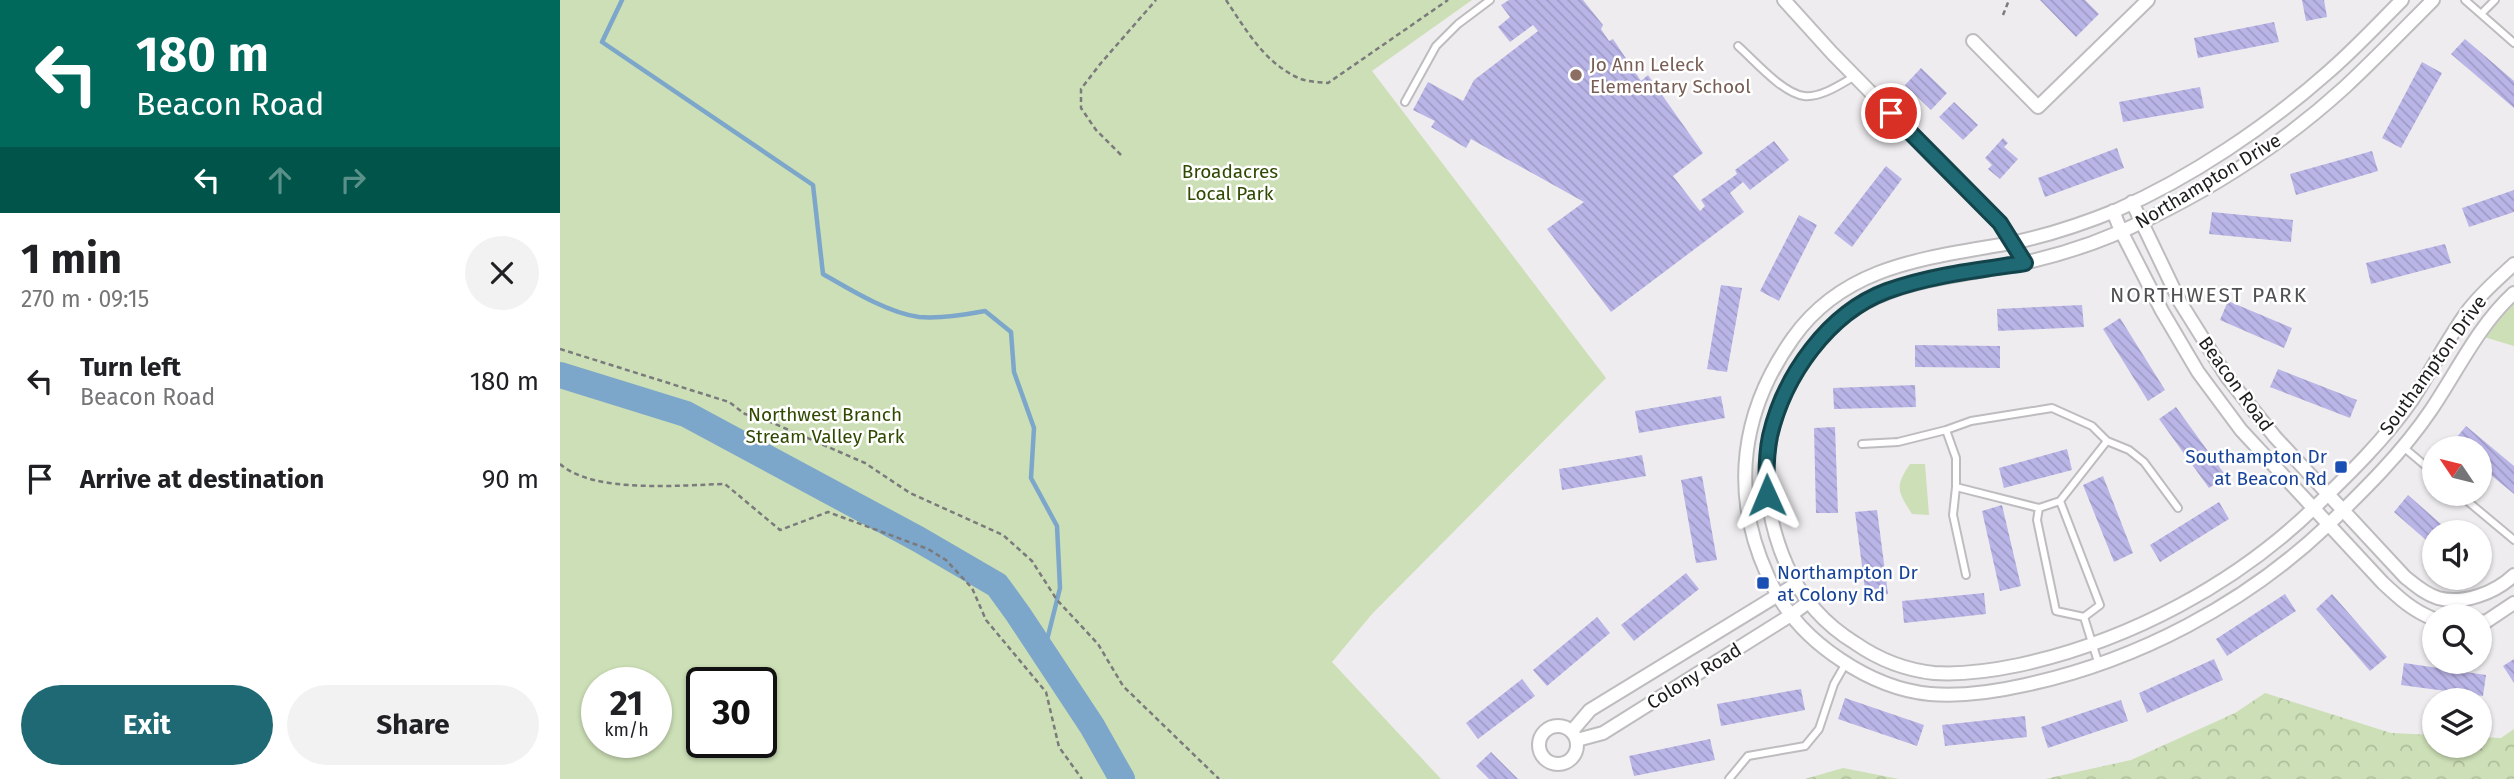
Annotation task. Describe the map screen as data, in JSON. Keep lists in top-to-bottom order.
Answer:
{
  "streets": {
    "street": [
      "Northampton Drive",
      "Southampton Drive",
      "Beacon Road",
      "Colony Road"
    ]
  },
  "crossings": [
    ["Northampton Drive", "Southampton Drive"],
    ["Northampton Drive", "Beacon Road"],
    ["Northampton Drive", "Colony Road"],
    ["Southampton Drive", "Beacon Road"],
    ["Southampton Drive", "Colony Road"]
  ],
  "districts": ["NORTHWEST PARK"],
  "parks": ["Broadacres Local Park", "Northwest Branch Stream Valley Park"],
  "places": {
    "other": ["Jo Ann Leleck Elementary School"],
    "transit": ["Southampton Dr at Beacon Rd", "Northampton Dr at Colony Rd"]
  },
  "north": "top left",
  "page": {
    "turn": ["180 m", "Beacon Road"],
    "heading": ["1 min", "270 m · 09:15"],
    "list": [
      {
        "name": "Turn left",
        "note": "Beacon Road",
        "value": "180 m"
      },
      {
        "name": "Arrive at destination",
        "value": "90 m"
      }
    ],
    "speed": "21 km/h",
    "limit": "30",
    "buttons": ["Exit", "Share"]
  }
}
